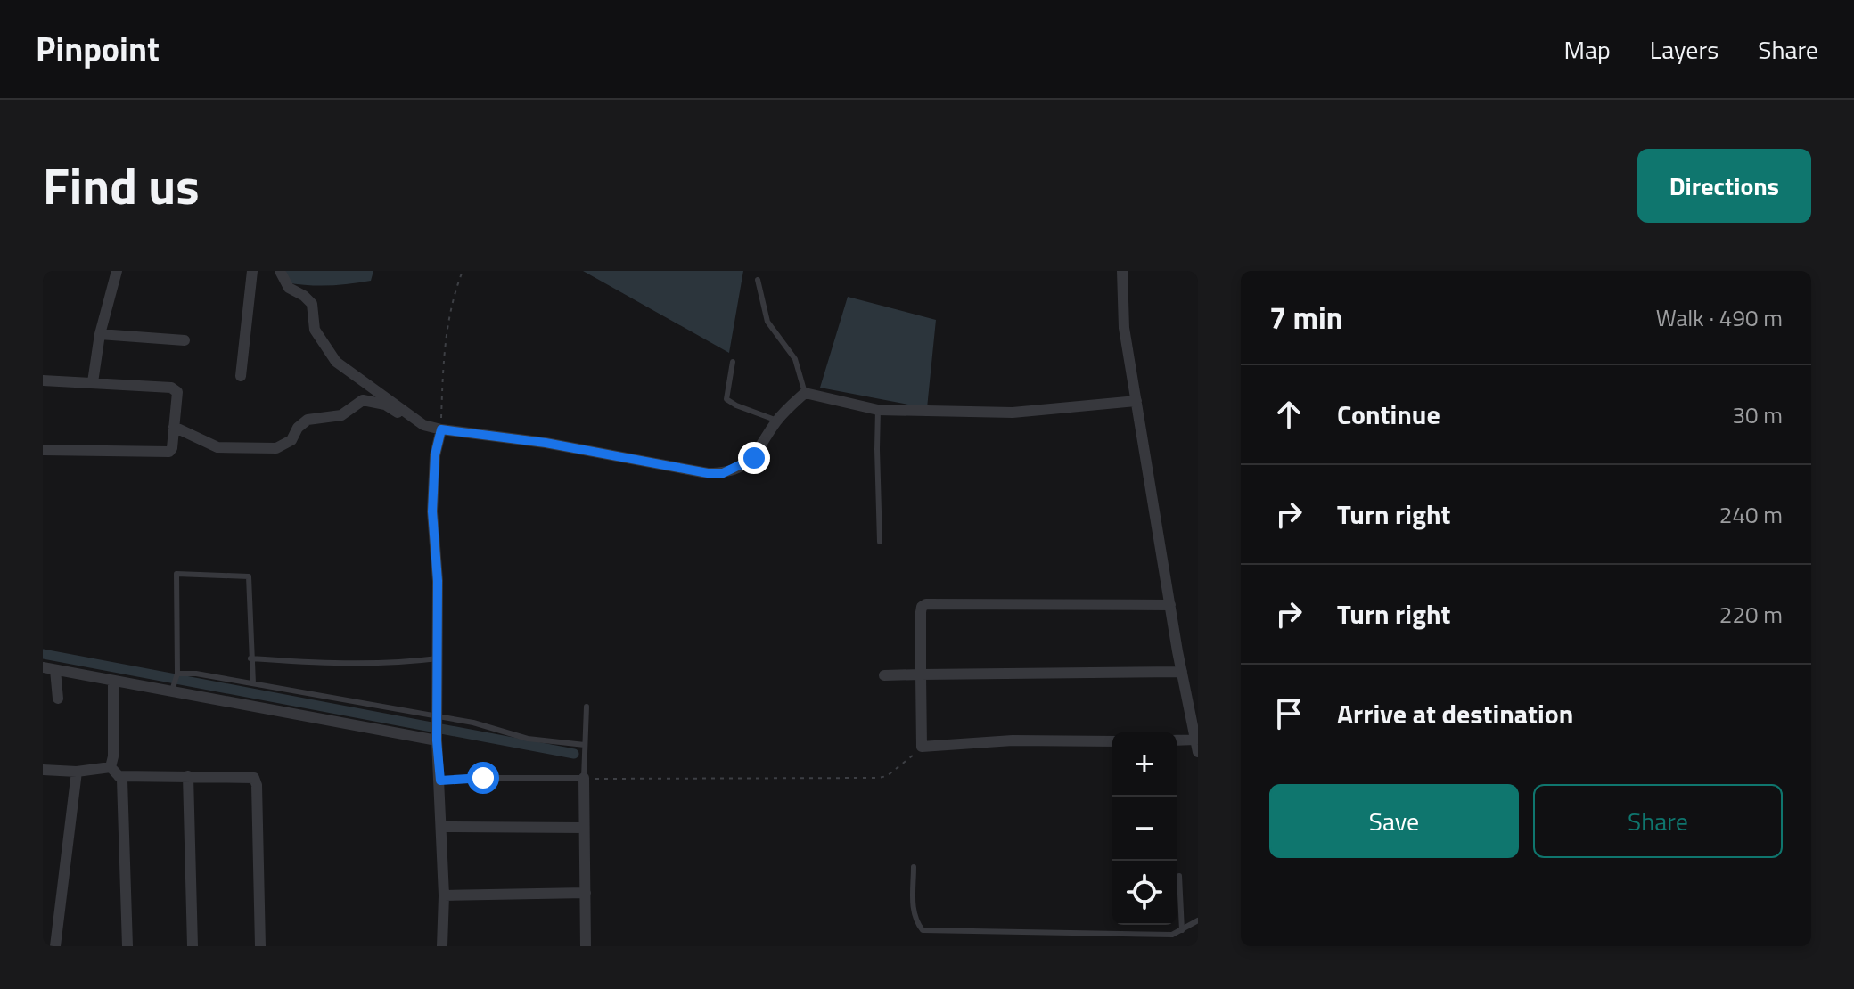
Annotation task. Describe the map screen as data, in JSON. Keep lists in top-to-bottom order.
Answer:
{
  "page": {
    "header": "Pinpoint",
    "nav": ["Map", "Layers", "Share"],
    "title": "Find us",
    "buttons": [
      "Directions",
      ["Save", "Share"]
    ],
    "heading": ["7 min", "Walk · 490 m"],
    "list": [
      ["Continue", "30 m"],
      ["Turn right", "240 m"],
      ["Turn right", "220 m"],
      "Arrive at destination"
    ],
    "map_buttons": ["+", "−"]
  }
}
